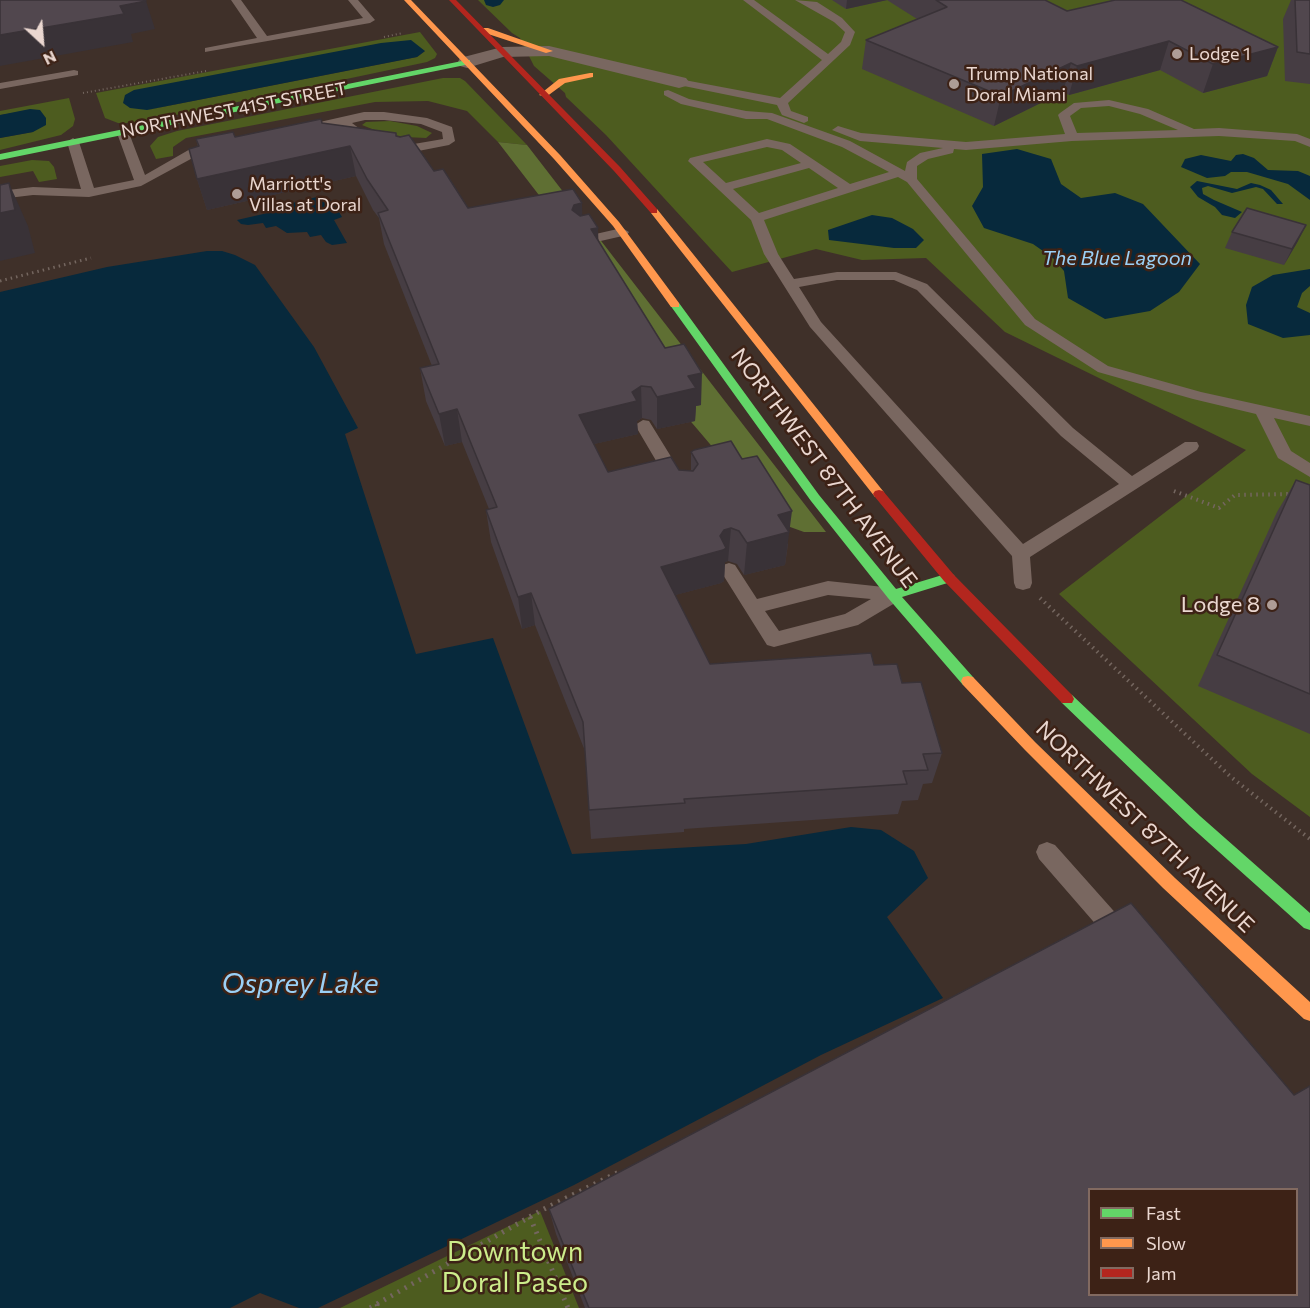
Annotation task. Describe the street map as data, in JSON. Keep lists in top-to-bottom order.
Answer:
{
  "streets": {
    "main road": ["NORTHWEST 41ST STREET", "NORTHWEST 87TH AVENUE"]
  },
  "crossings": [
    ["NORTHWEST 41ST STREET", "NORTHWEST 87TH AVENUE"]
  ],
  "water": ["The Blue Lagoon", "Osprey Lake"],
  "parks": ["Downtown Doral Paseo"],
  "places": [
    "Lodge 1",
    "Trump National Doral Miami",
    "Marriott's Villas at Doral",
    "Lodge 8"
  ],
  "legend": ["Fast", "Slow", "Jam"],
  "north": "bottom right"
}
